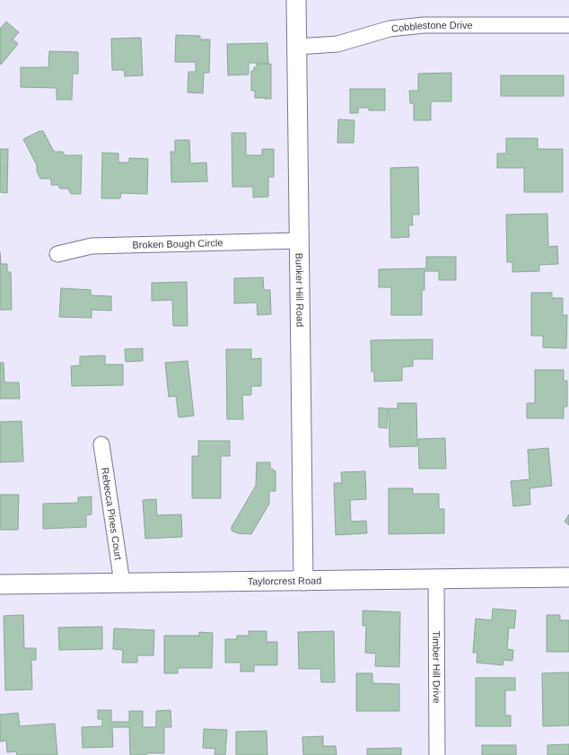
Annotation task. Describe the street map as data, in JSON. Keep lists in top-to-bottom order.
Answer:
{
  "streets": {
    "street": [
      "Cobblestone Drive",
      "Broken Bough Circle",
      "Bunker Hill Road",
      "Rebecca Pines Court",
      "Taylorcrest Road",
      "Timber Hill Drive"
    ]
  },
  "crossings": [
    ["Cobblestone Drive", "Bunker Hill Road"],
    ["Broken Bough Circle", "Bunker Hill Road"],
    ["Bunker Hill Road", "Taylorcrest Road"],
    ["Rebecca Pines Court", "Taylorcrest Road"],
    ["Taylorcrest Road", "Timber Hill Drive"]
  ]
}
